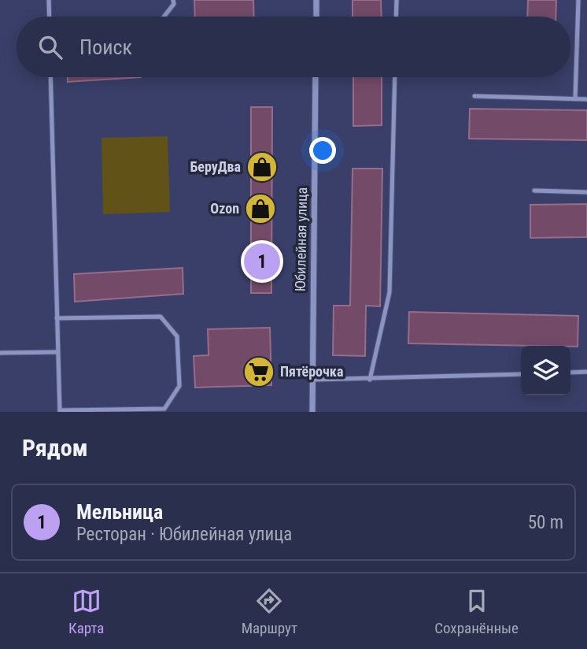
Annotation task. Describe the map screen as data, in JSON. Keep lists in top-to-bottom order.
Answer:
{
  "streets": {
    "street": ["Юбилейная улица"]
  },
  "places": {
    "shop": ["БеруДва", "Ozon"],
    "supermarket": ["Пятёрочка"]
  },
  "page": {
    "search": "Поиск",
    "pins": "1",
    "heading": "Рядом",
    "list": [
      {
        "mark": "1",
        "name": "Мельница",
        "note": "Ресторан · Юбилейная улица",
        "value": "50 m"
      }
    ],
    "nav": ["Карта", "Маршрут", "Сохранённые"]
  }
}
